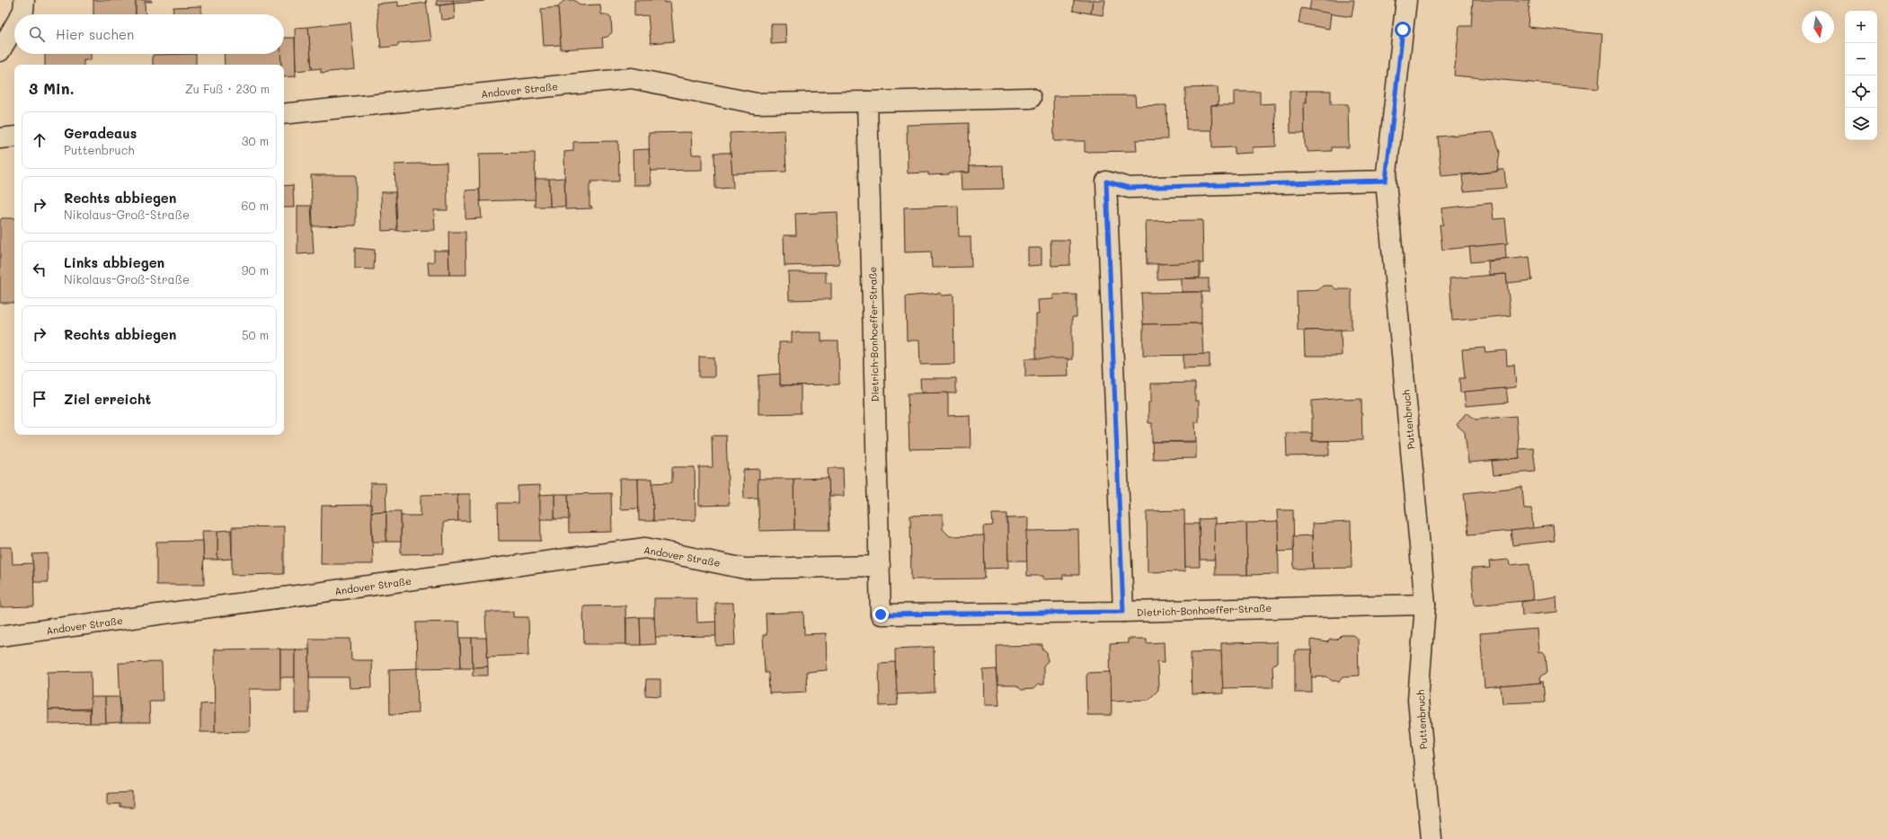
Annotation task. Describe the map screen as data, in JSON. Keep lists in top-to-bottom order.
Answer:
{
  "streets": {
    "street": ["Andover Straße", "Dietrich-Bonhoeffer-Straße", "Puttenbruch"]
  },
  "crossings": [
    ["Andover Straße", "Dietrich-Bonhoeffer-Straße"],
    ["Dietrich-Bonhoeffer-Straße", "Puttenbruch"]
  ],
  "north": "bottom",
  "page": {
    "map_buttons": ["+", "−"],
    "search": "Hier suchen",
    "heading": ["3 Min.", "Zu Fuß · 230 m"],
    "list": [
      ["Geradeaus", "Puttenbruch", "30 m"],
      ["Rechts abbiegen", "Nikolaus-Groß-Straße", "60 m"],
      ["Links abbiegen", "Nikolaus-Groß-Straße", "90 m"],
      ["Rechts abbiegen", "50 m"],
      "Ziel erreicht"
    ]
  }
}
